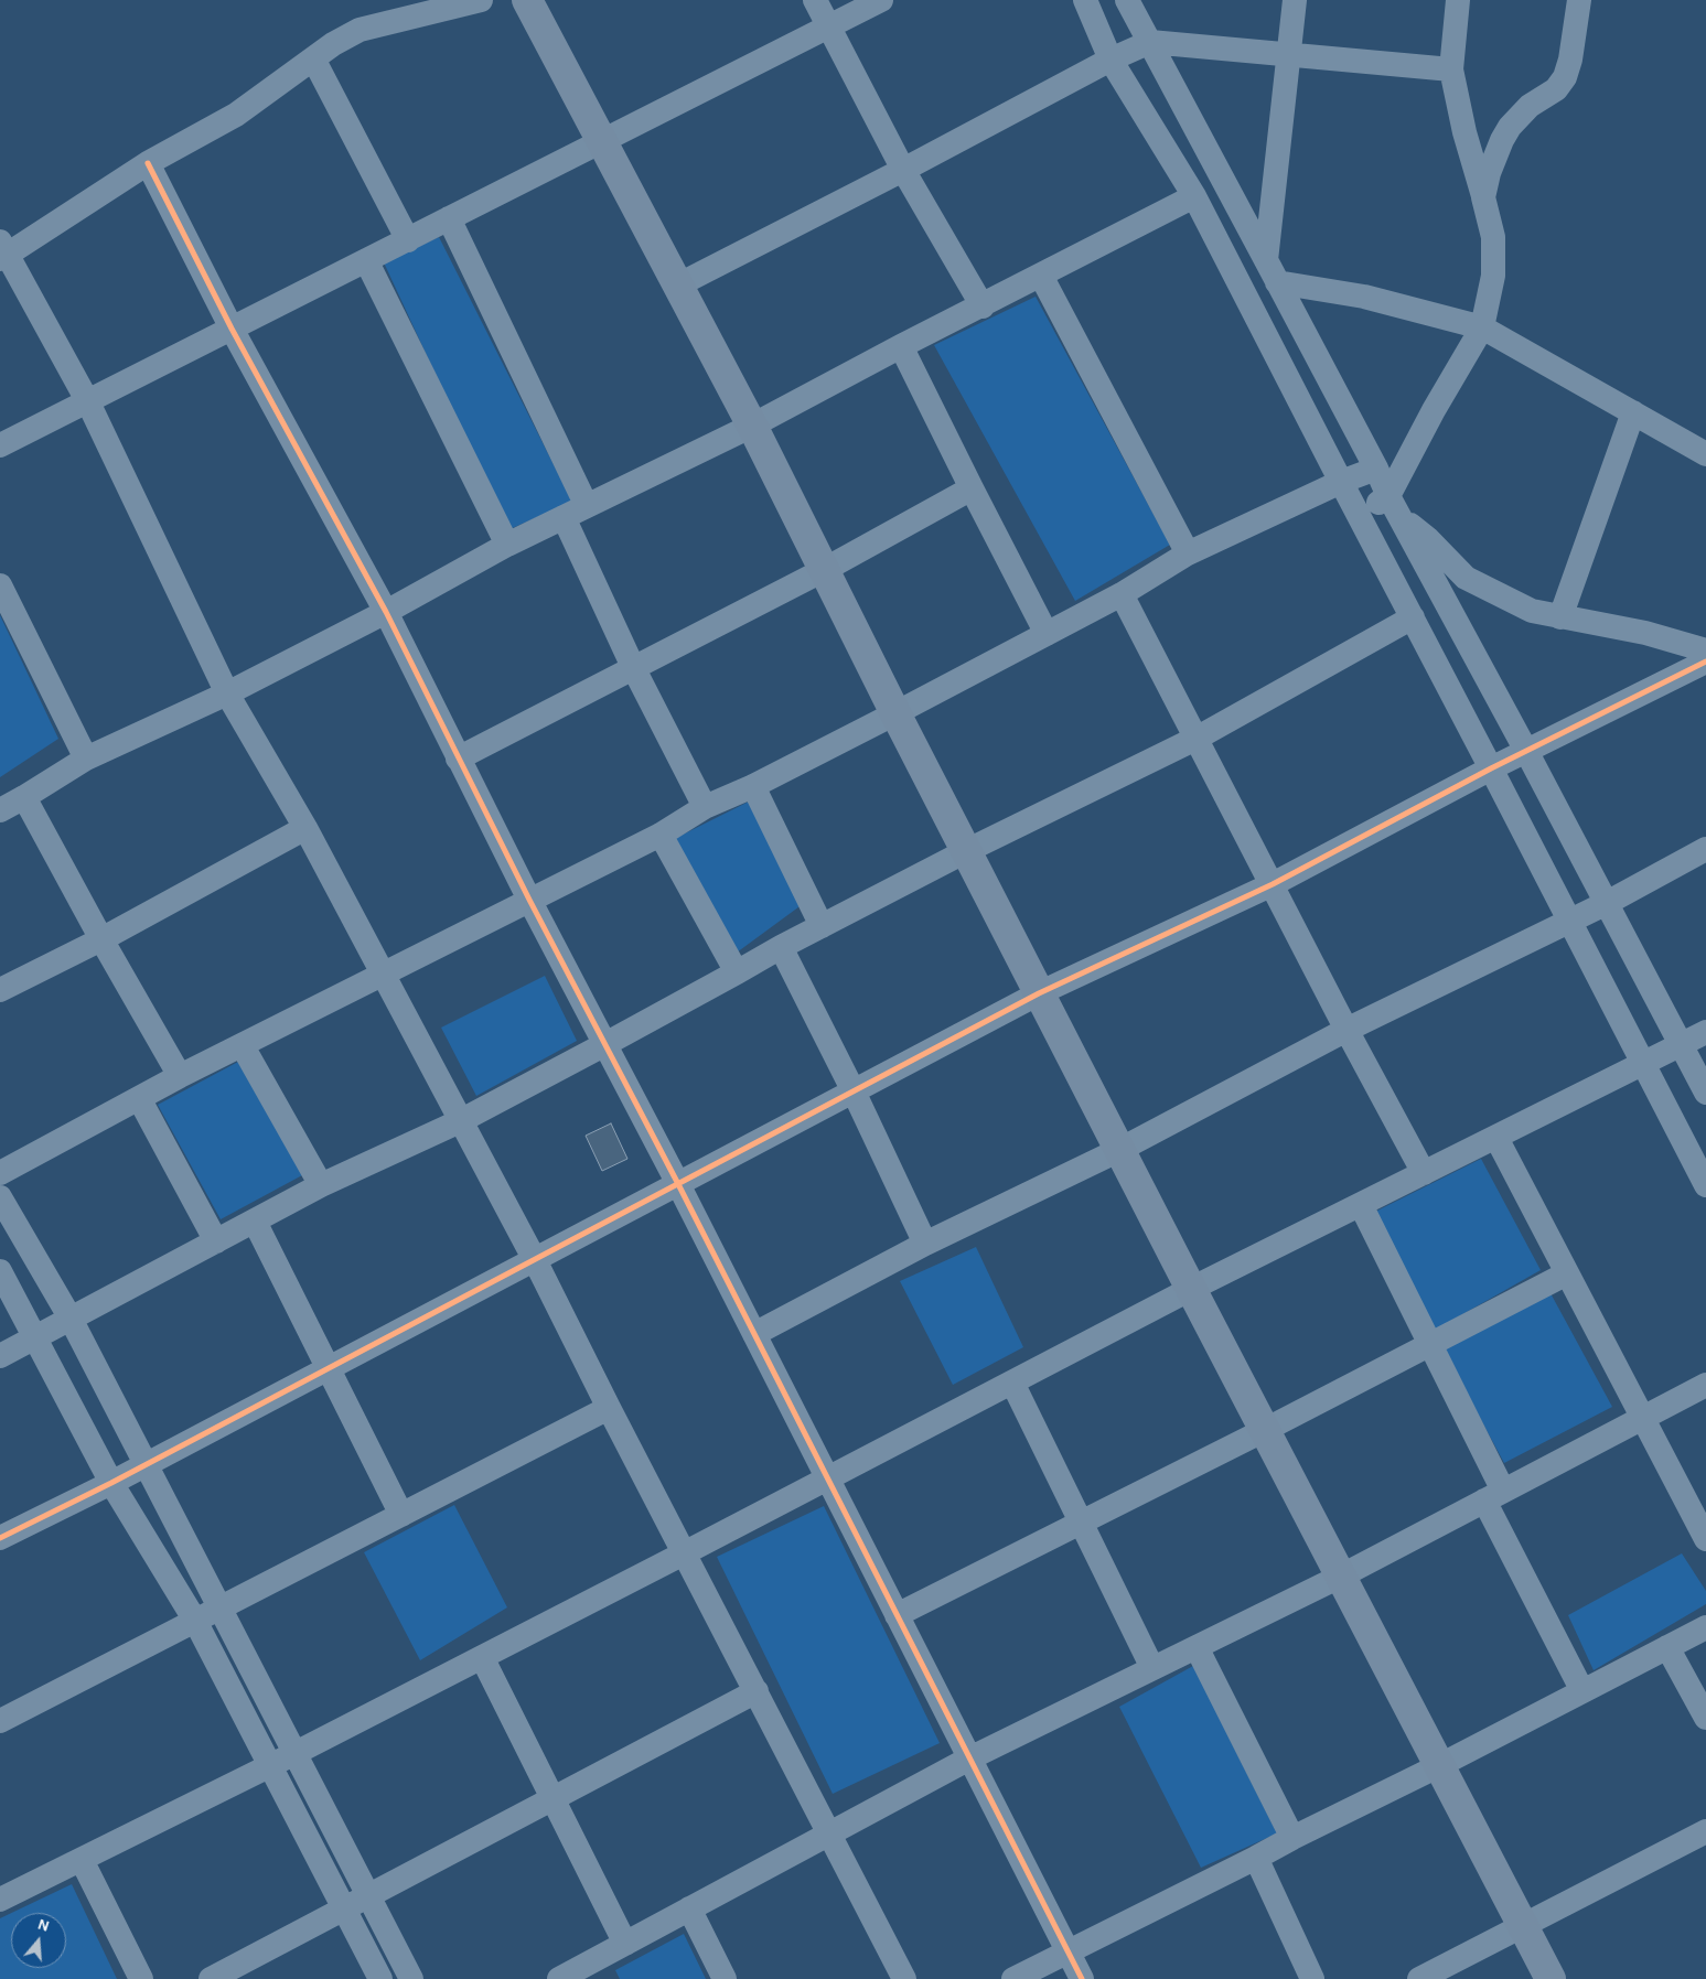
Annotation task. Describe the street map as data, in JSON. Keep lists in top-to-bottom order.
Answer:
{
  "north": "top"
}
